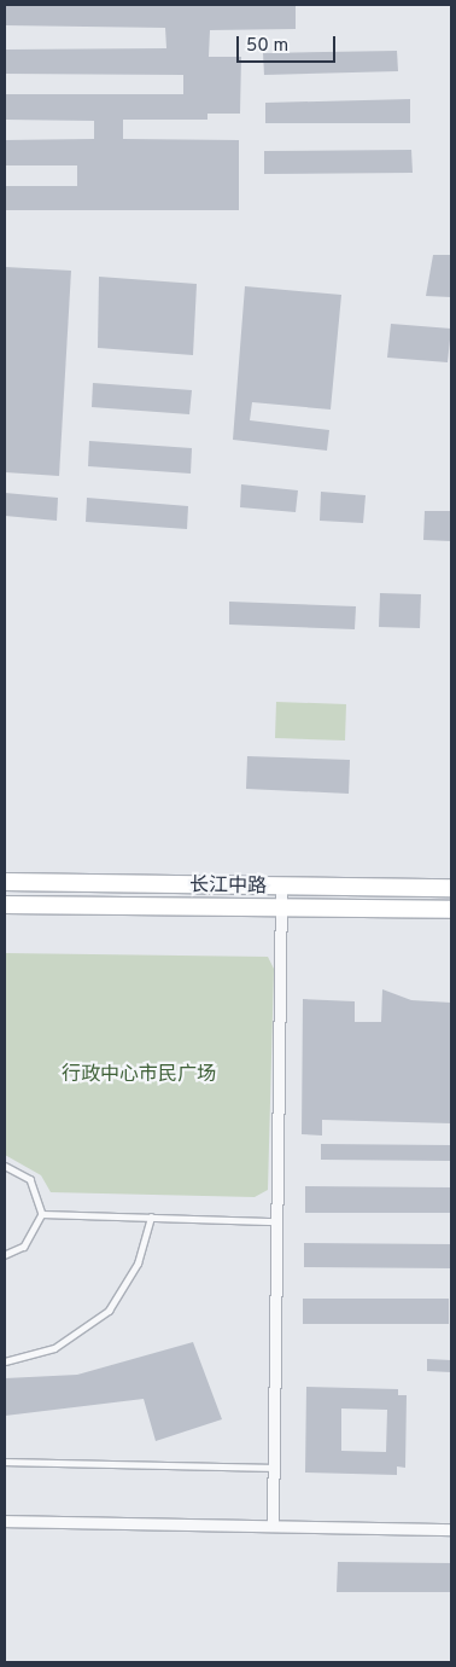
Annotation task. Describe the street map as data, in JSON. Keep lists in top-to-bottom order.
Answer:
{
  "streets": {
    "main road": ["长江中路"]
  },
  "parks": ["行政中心市民广场"],
  "scale_bar": "50 m"
}
